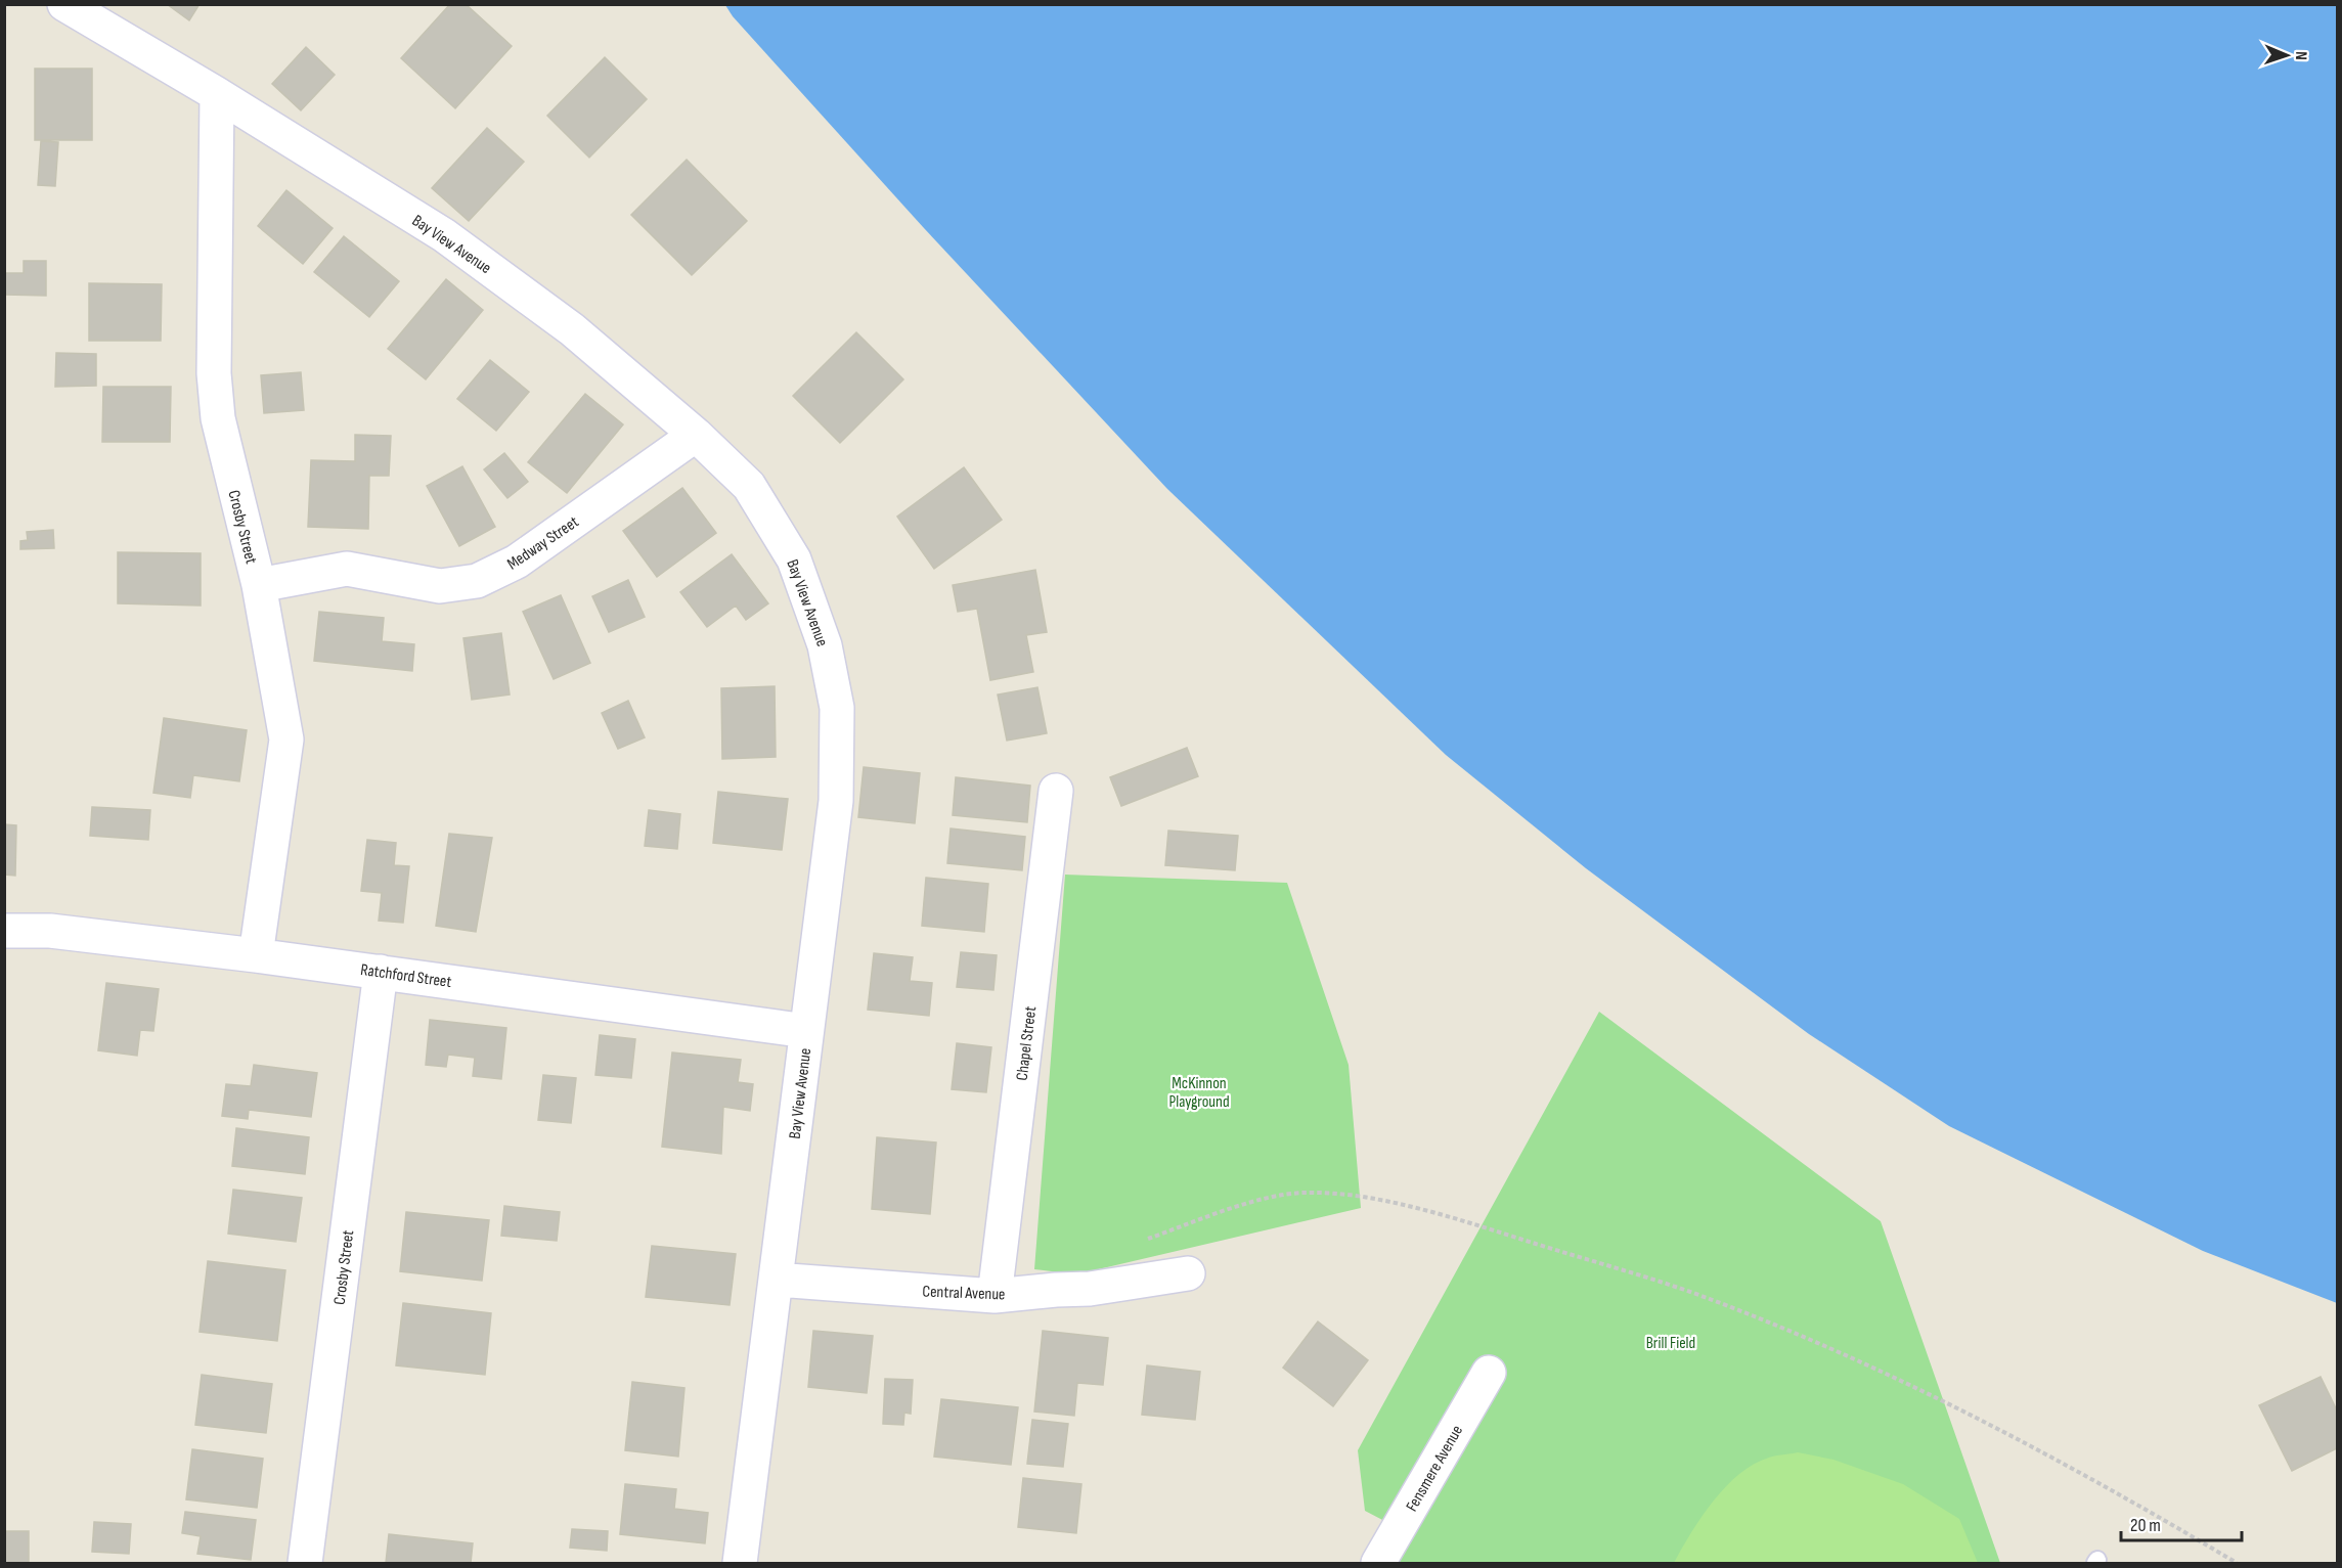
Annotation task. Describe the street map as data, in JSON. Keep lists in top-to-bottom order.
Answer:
{
  "streets": {
    "street": [
      "Bay View Avenue",
      "Crosby Street",
      "Medway Street",
      "Ratchford Street",
      "Chapel Street",
      "Central Avenue",
      "Fensmere Avenue"
    ]
  },
  "crossings": [
    ["Bay View Avenue", "Crosby Street"],
    ["Bay View Avenue", "Medway Street"],
    ["Bay View Avenue", "Ratchford Street"],
    ["Bay View Avenue", "Central Avenue"],
    ["Crosby Street", "Medway Street"],
    ["Crosby Street", "Ratchford Street"],
    ["Chapel Street", "Central Avenue"]
  ],
  "parks": ["McKinnon Playground", "Brill Field"],
  "scale_bar": "20 m",
  "north": "right"
}
